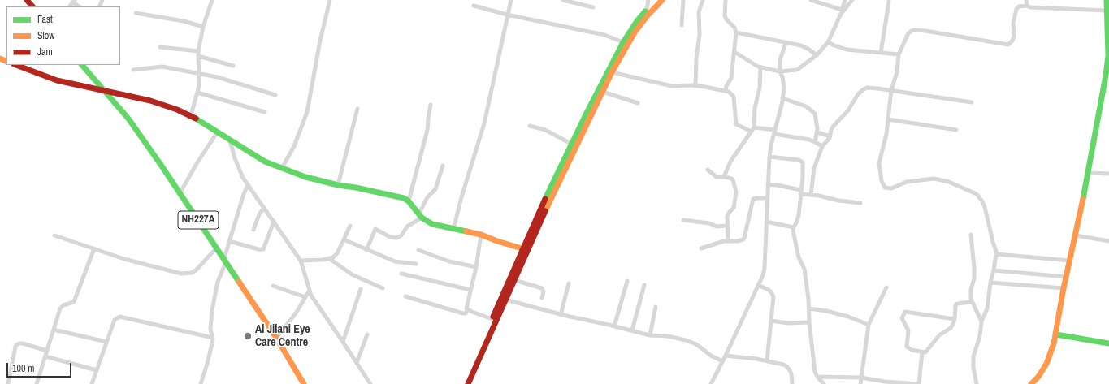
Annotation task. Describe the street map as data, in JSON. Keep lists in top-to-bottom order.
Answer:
{
  "streets": {
    "main road": ["NH227A"]
  },
  "places": ["Al Jilani Eye Care Centre"],
  "legend": ["Fast", "Slow", "Jam"],
  "scale_bar": "100 m"
}
